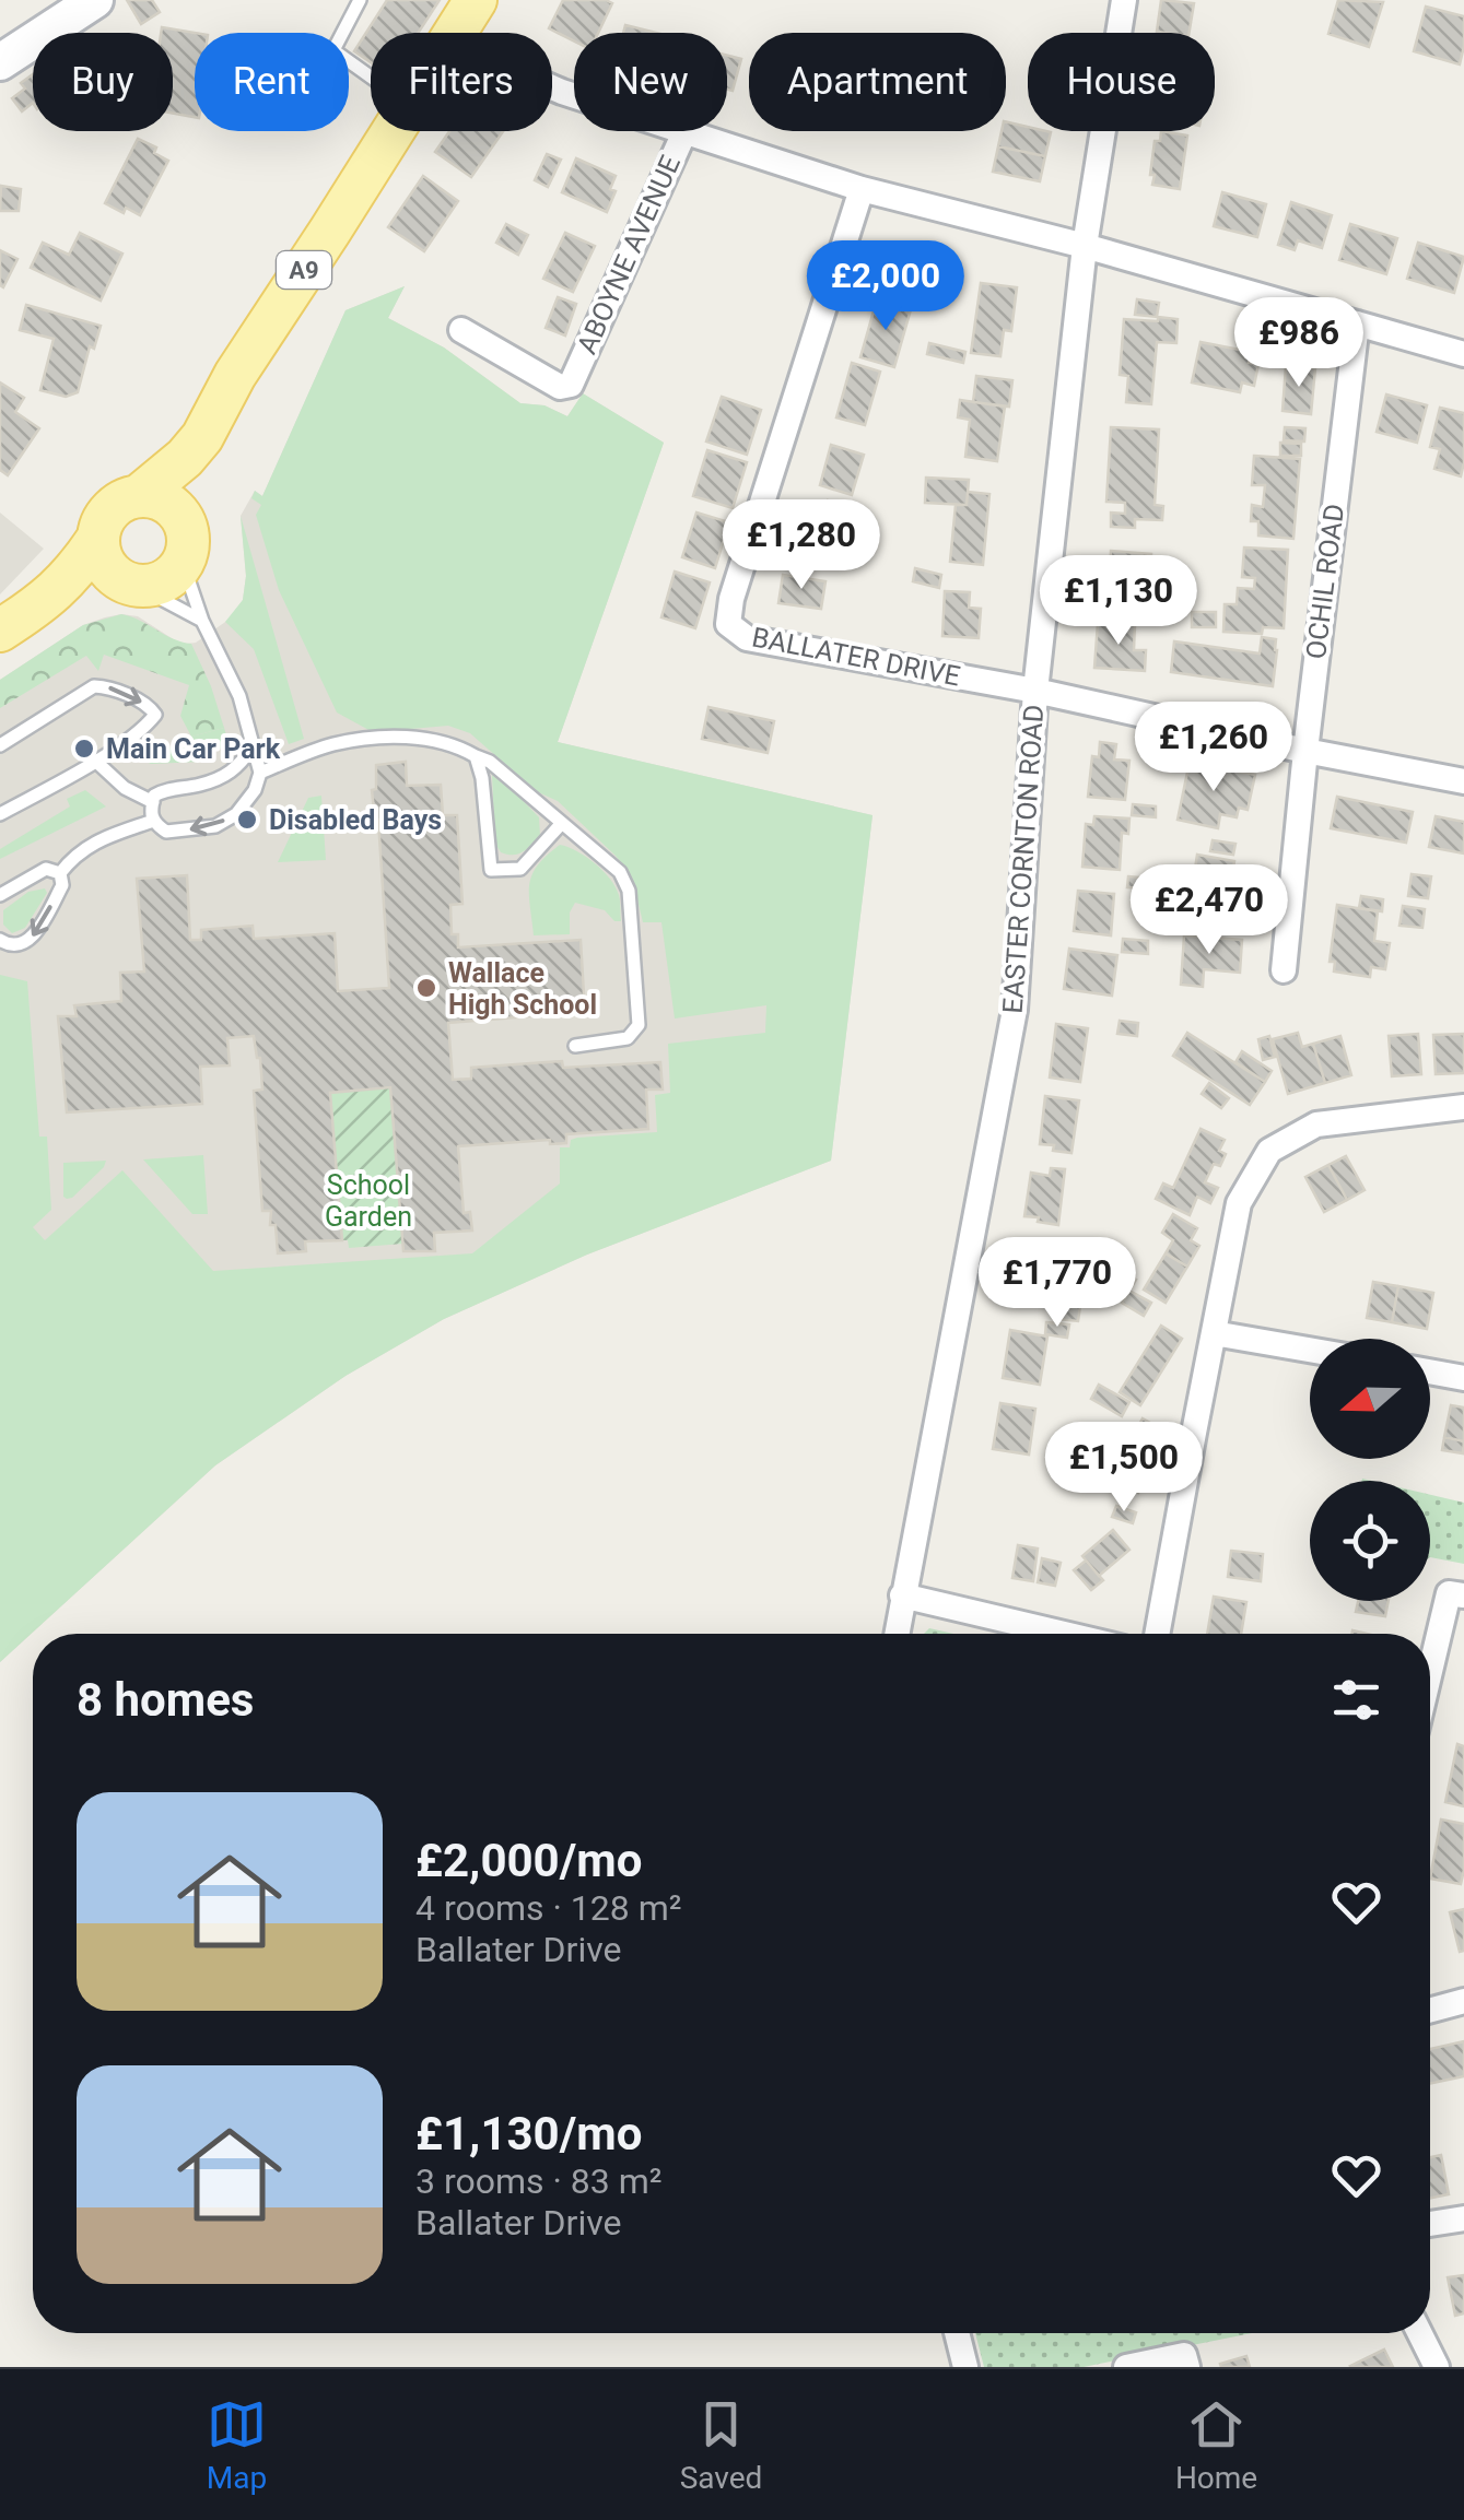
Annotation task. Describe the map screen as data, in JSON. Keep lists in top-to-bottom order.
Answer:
{
  "streets": {
    "main road": ["A9"],
    "street": [
      "ABOYNE AVENUE",
      "OCHIL ROAD",
      "BALLATER DRIVE",
      "EASTER CORNTON ROAD"
    ]
  },
  "crossings": [
    ["OCHIL ROAD", "BALLATER DRIVE"],
    ["BALLATER DRIVE", "EASTER CORNTON ROAD"]
  ],
  "parks": ["School Garden"],
  "places": ["Main Car Park", "Disabled Bays", "Wallace High School"],
  "north": "left",
  "page": {
    "chip": [
      "Buy",
      "Rent",
      "Filters",
      "New",
      "Apartment",
      "House"
    ],
    "price": [
      "£2,000",
      "£986",
      "£1,280",
      "£1,130",
      "£1,260",
      "£2,470",
      "£1,770",
      "£1,500"
    ],
    "heading": "8 homes",
    "list": [
      {
        "name": "£2,000/mo",
        "note": "4 rooms · 128 m² · Ballater Drive"
      },
      {
        "name": "£1,130/mo",
        "note": "3 rooms · 83 m² · Ballater Drive"
      }
    ],
    "tabs": ["Map", "Saved", "Home"]
  }
}
